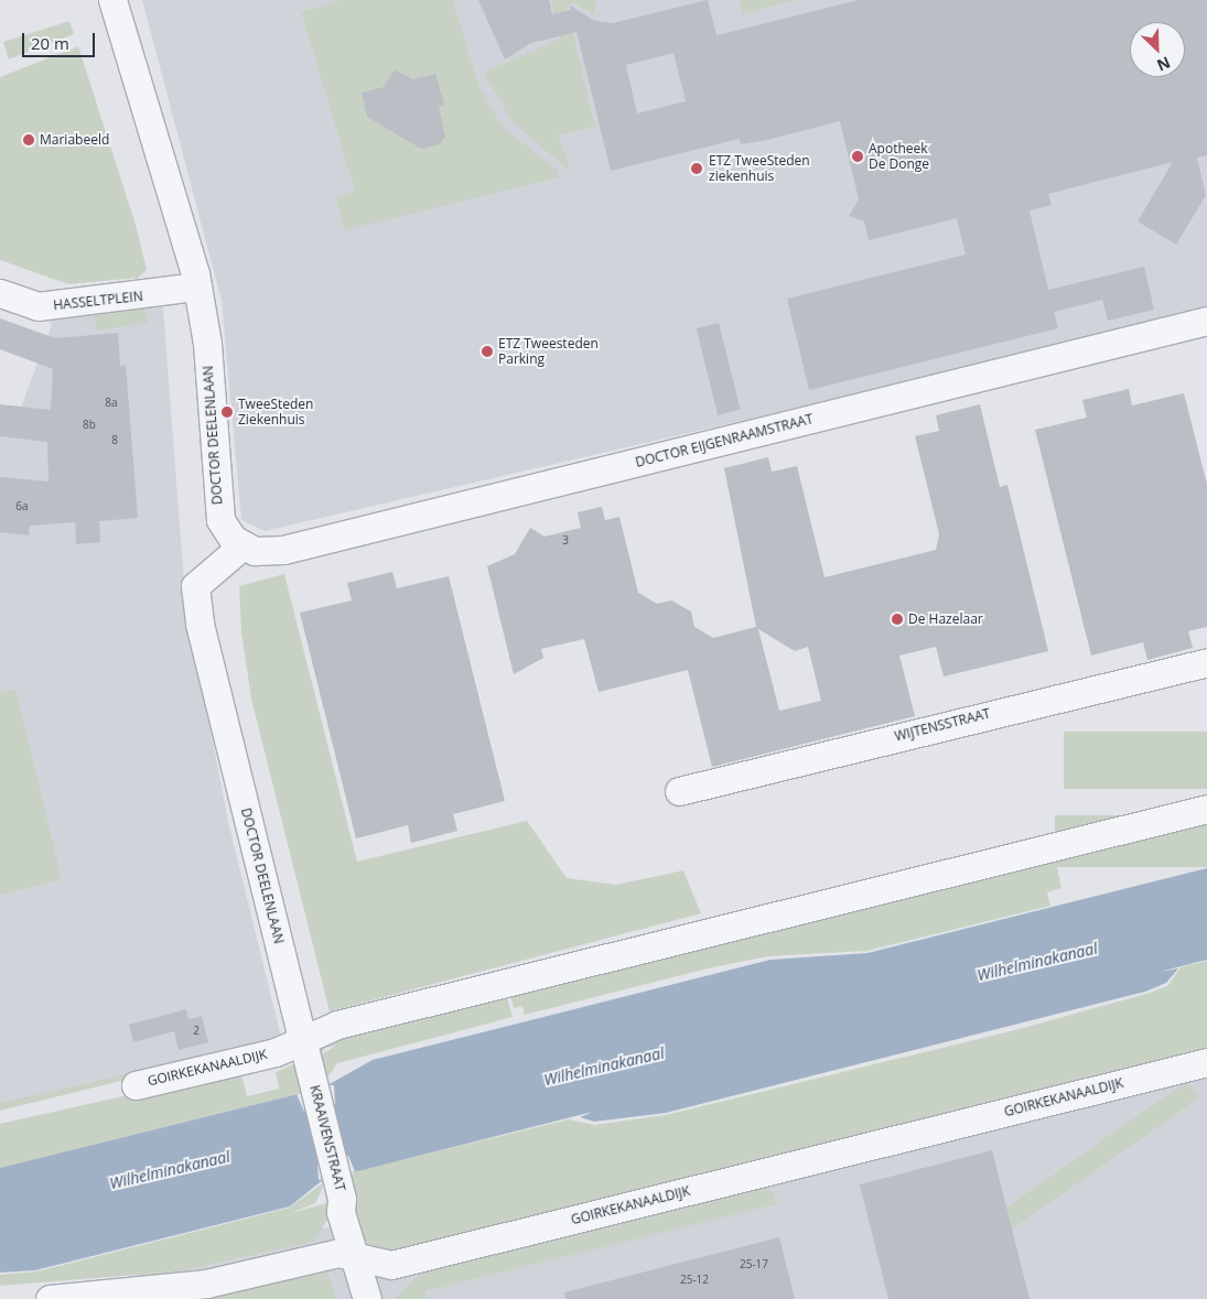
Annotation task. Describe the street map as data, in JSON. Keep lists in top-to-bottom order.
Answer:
{
  "streets": {
    "street": [
      "HASSELTPLEIN",
      "DOCTOR DEELENLAAN",
      "DOCTOR EIJGENRAAMSTRAAT",
      "WIJTENSSTRAAT",
      "GOIRKEKANAALDIJK",
      "KRAAIVENSTRAAT"
    ]
  },
  "crossings": [
    ["HASSELTPLEIN", "DOCTOR DEELENLAAN"],
    ["DOCTOR DEELENLAAN", "DOCTOR EIJGENRAAMSTRAAT"],
    ["DOCTOR DEELENLAAN", "GOIRKEKANAALDIJK"],
    ["DOCTOR DEELENLAAN", "KRAAIVENSTRAAT"],
    ["GOIRKEKANAALDIJK", "KRAAIVENSTRAAT"]
  ],
  "water": ["Wilhelminakanaal"],
  "places": [
    "Mariabeeld",
    "Apotheek De Donge",
    "ETZ TweeSteden ziekenhuis",
    "ETZ Tweesteden Parking",
    "TweeSteden Ziekenhuis",
    "De Hazelaar"
  ],
  "house_numbers": [
    "8a",
    "8b",
    "8",
    "6a",
    "3",
    "2",
    "25-17",
    "25-12"
  ],
  "scale_bar": "20 m",
  "north": "bottom right"
}
